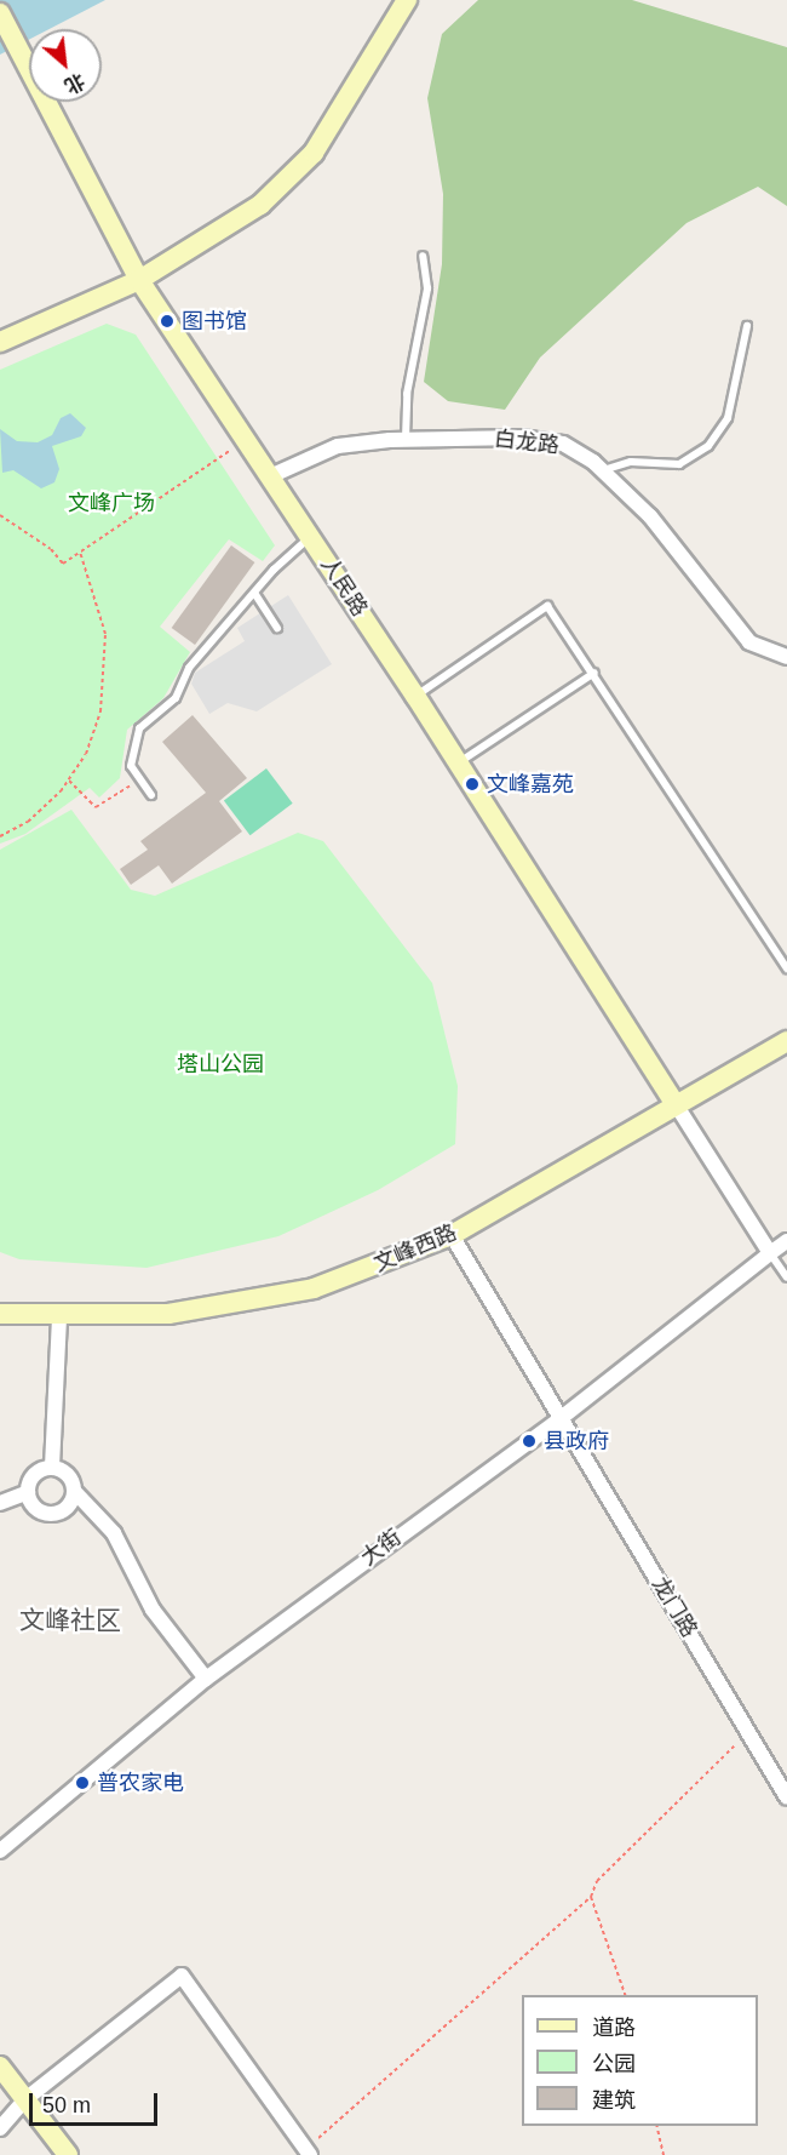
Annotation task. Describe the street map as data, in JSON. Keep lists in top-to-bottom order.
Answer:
{
  "streets": {
    "street": [
      "白龙路",
      "人民路",
      "文峰西路",
      "大街",
      "龙门路"
    ]
  },
  "crossings": [
    ["白龙路", "人民路"],
    ["人民路", "文峰西路"],
    ["文峰西路", "龙门路"],
    ["大街", "龙门路"]
  ],
  "districts": ["文峰社区"],
  "parks": ["文峰广场", "塔山公园"],
  "places": [
    "图书馆",
    "文峰嘉苑",
    "县政府",
    "普农家电"
  ],
  "legend": ["道路", "公园", "建筑"],
  "scale_bar": "50 m",
  "north": "bottom right"
}
